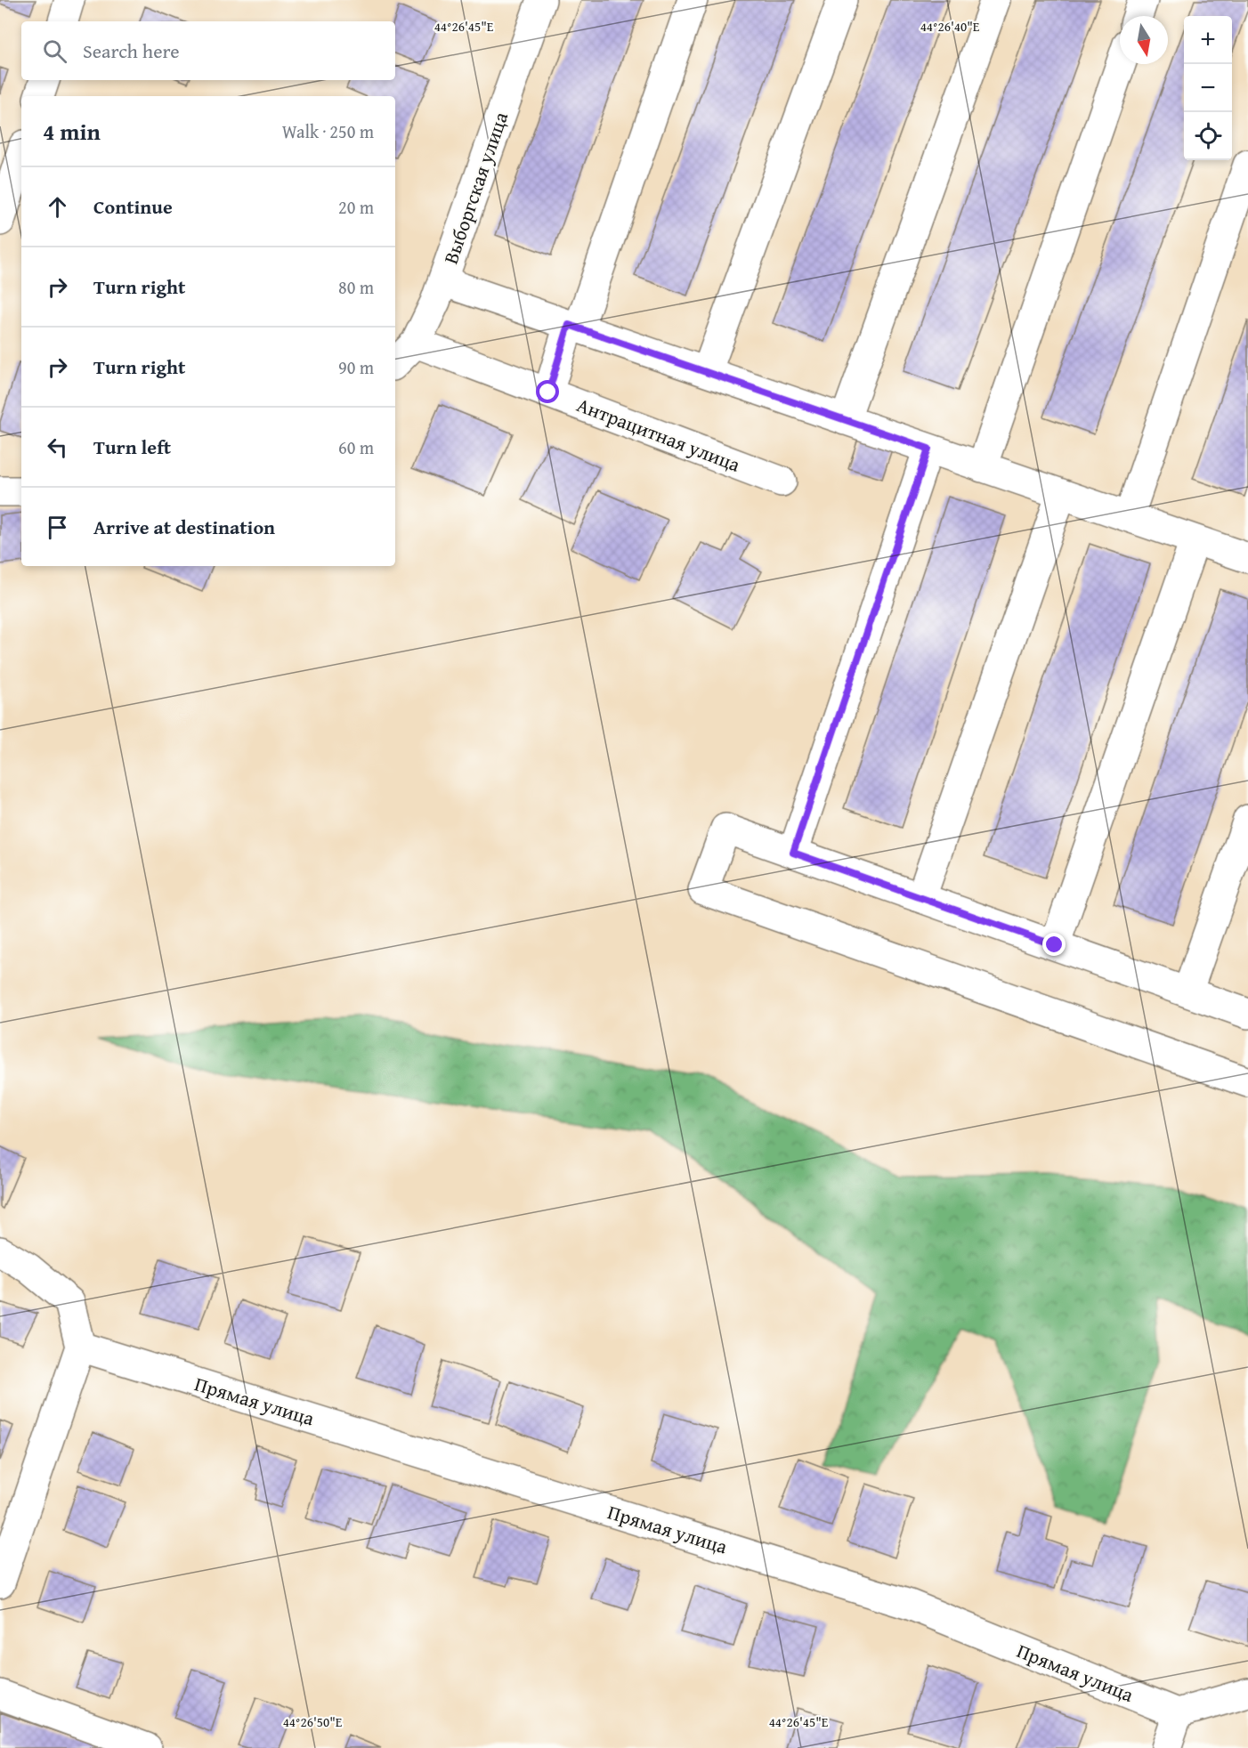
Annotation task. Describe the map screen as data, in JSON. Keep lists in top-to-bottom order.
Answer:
{
  "streets": {
    "street": ["Выборгская улица", "Антрацитная улица", "Прямая улица"]
  },
  "crossings": [
    ["Выборгская улица", "Антрацитная улица"]
  ],
  "north": "bottom",
  "page": {
    "map_buttons": ["+", "−"],
    "search": "Search here",
    "heading": ["4 min", "Walk · 250 m"],
    "list": [
      ["Continue", "20 m"],
      ["Turn right", "80 m"],
      ["Turn right", "90 m"],
      ["Turn left", "60 m"],
      "Arrive at destination"
    ]
  },
  "coordinates": ["44°26'45\"E", "44°26'40\"E", "44°26'50\"E"]
}
